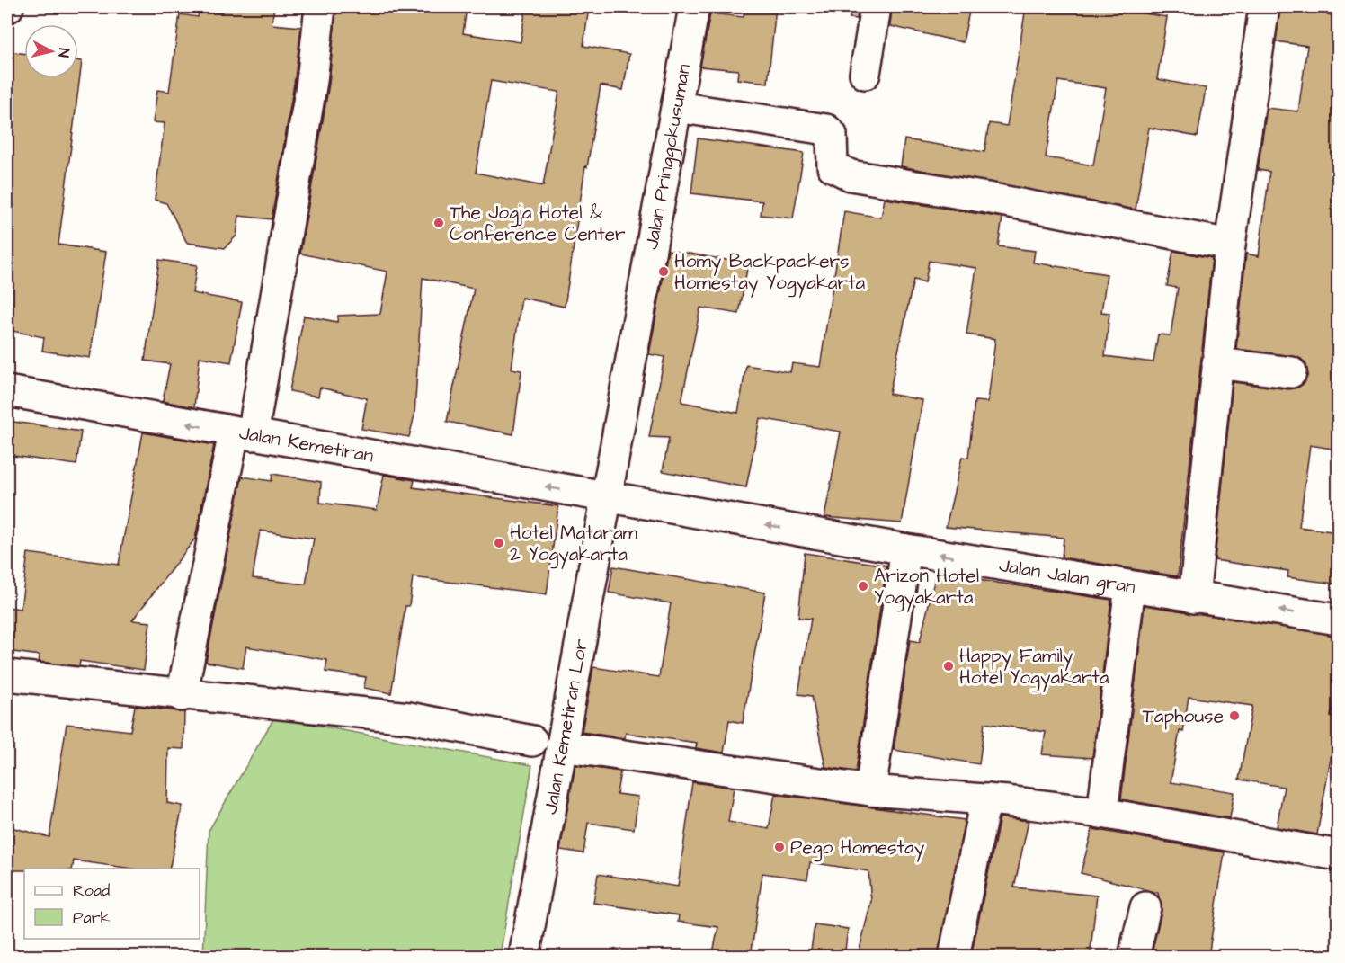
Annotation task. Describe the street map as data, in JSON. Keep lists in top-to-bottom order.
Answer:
{
  "streets": {
    "street": [
      "Jalan Pringgokusuman",
      "Jalan Kemetiran",
      "Jalan Jalan gran",
      "Jalan Kemetiran Lor"
    ]
  },
  "crossings": [
    ["Jalan Pringgokusuman", "Jalan Kemetiran"],
    ["Jalan Pringgokusuman", "Jalan Jalan gran"],
    ["Jalan Pringgokusuman", "Jalan Kemetiran Lor"],
    ["Jalan Kemetiran", "Jalan Jalan gran"],
    ["Jalan Kemetiran", "Jalan Kemetiran Lor"],
    ["Jalan Jalan gran", "Jalan Kemetiran Lor"]
  ],
  "places": [
    "The Jogja Hotel & Conference Center",
    "Homy Backpackers Homestay Yogyakarta",
    "Hotel Mataram 2 Yogyakarta",
    "Arizon Hotel Yogyakarta",
    "Happy Family Hotel Yogyakarta",
    "Taphouse",
    "Pego Homestay"
  ],
  "legend": ["Road", "Park"],
  "north": "right"
}
